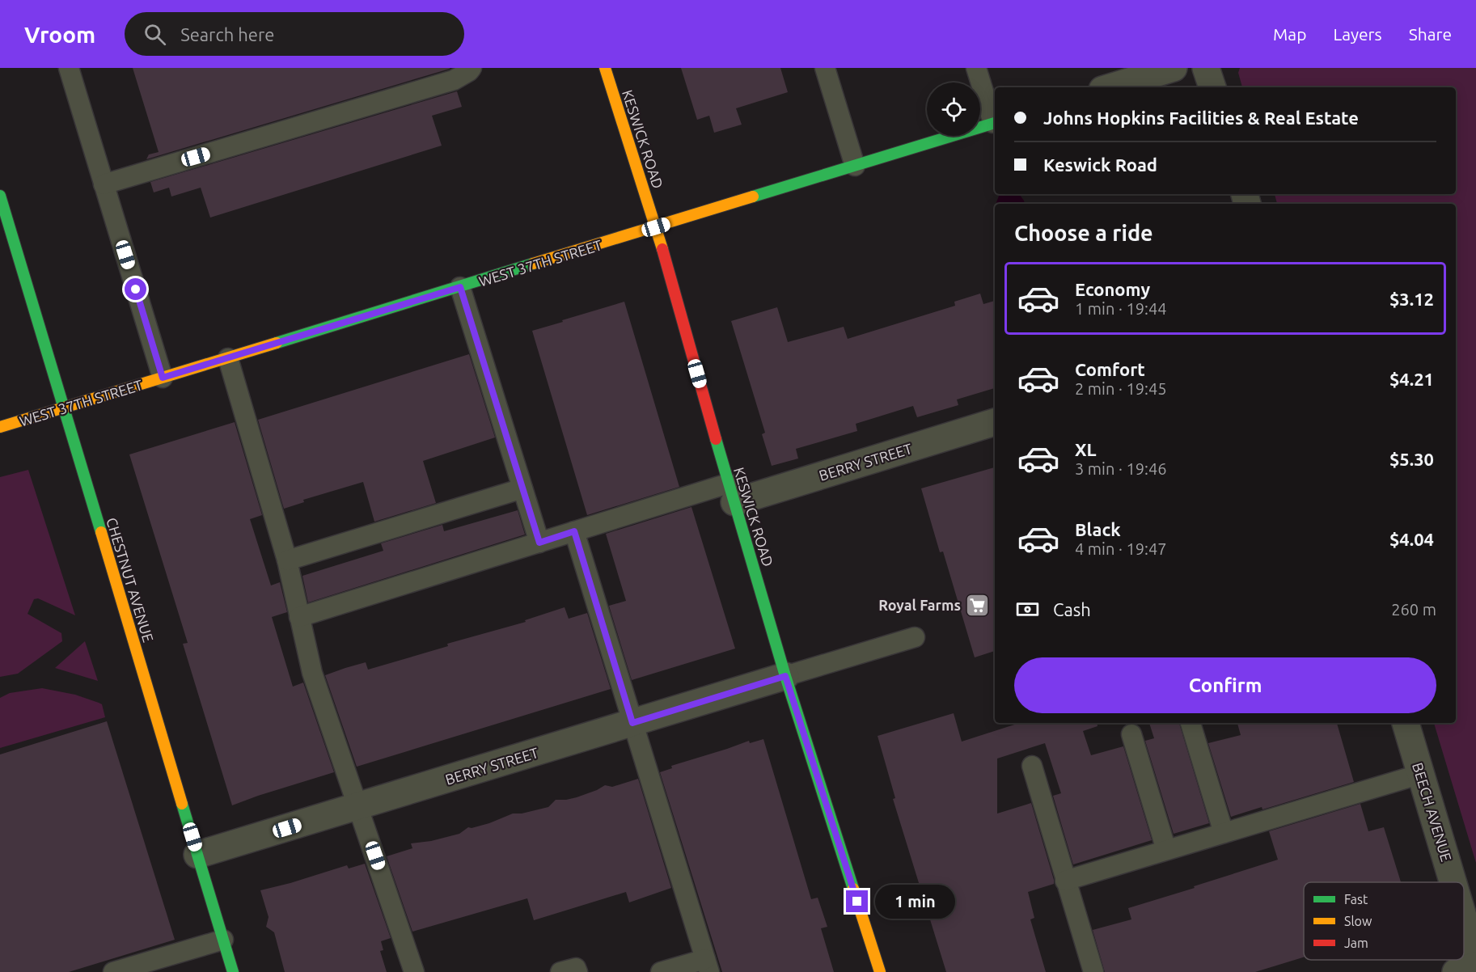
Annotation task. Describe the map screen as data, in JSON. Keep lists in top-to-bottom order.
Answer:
{
  "streets": {
    "street": [
      "KESWICK ROAD",
      "WEST 37TH STREET",
      "BERRY STREET",
      "CHESTNUT AVENUE",
      "BEECH AVENUE"
    ]
  },
  "crossings": [
    ["KESWICK ROAD", "WEST 37TH STREET"],
    ["KESWICK ROAD", "BERRY STREET"],
    ["WEST 37TH STREET", "CHESTNUT AVENUE"],
    ["BERRY STREET", "CHESTNUT AVENUE"]
  ],
  "places": {
    "supermarket": ["Royal Farms"]
  },
  "legend": ["Fast", "Slow", "Jam"],
  "page": {
    "header": "Vroom",
    "search": "Search here",
    "nav": ["Map", "Layers", "Share"],
    "banner": ["Johns Hopkins Facilities & Real Estate", "Keswick Road"],
    "heading": "Choose a ride",
    "list": [
      {
        "name": "Economy",
        "note": "1 min · 19:44",
        "value": "$3.12"
      },
      {
        "name": "Comfort",
        "note": "2 min · 19:45",
        "value": "$4.21"
      },
      {
        "name": "XL",
        "note": "3 min · 19:46",
        "value": "$5.30"
      },
      {
        "name": "Black",
        "note": "4 min · 19:47",
        "value": "$4.04"
      }
    ],
    "pay": ["Cash", "260 m"],
    "buttons": "Confirm",
    "bubble": "1 min"
  }
}
